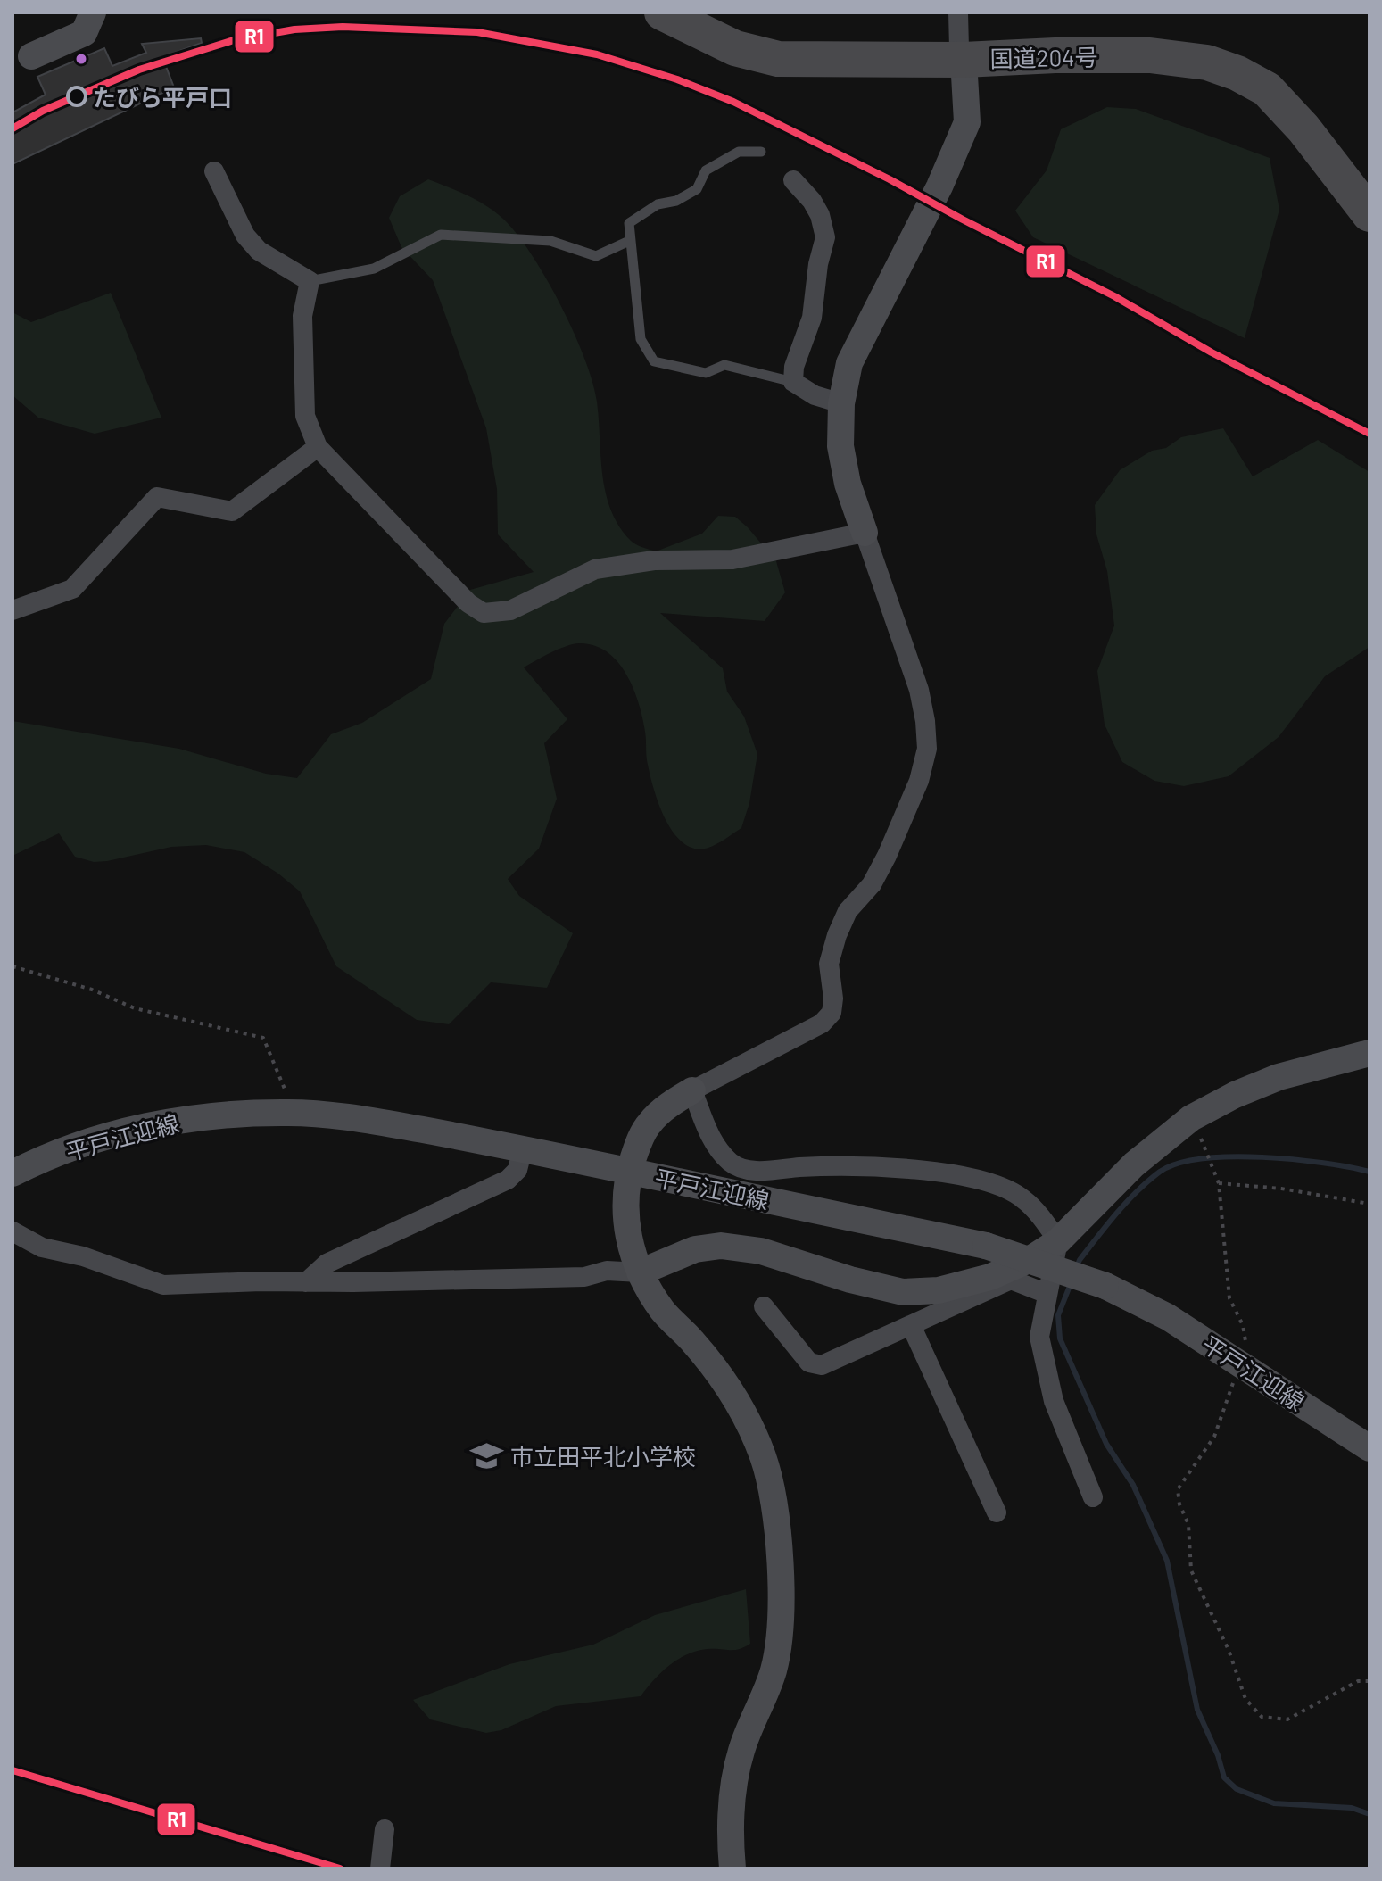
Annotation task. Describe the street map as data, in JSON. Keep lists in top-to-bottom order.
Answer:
{
  "streets": {
    "highway": ["国道204号"],
    "street": ["平戸江迎線"]
  },
  "places": {
    "other": ["たびら平戸口"],
    "school or university": ["市立田平北小学校"]
  },
  "lines": ["transit line R1"]
}
